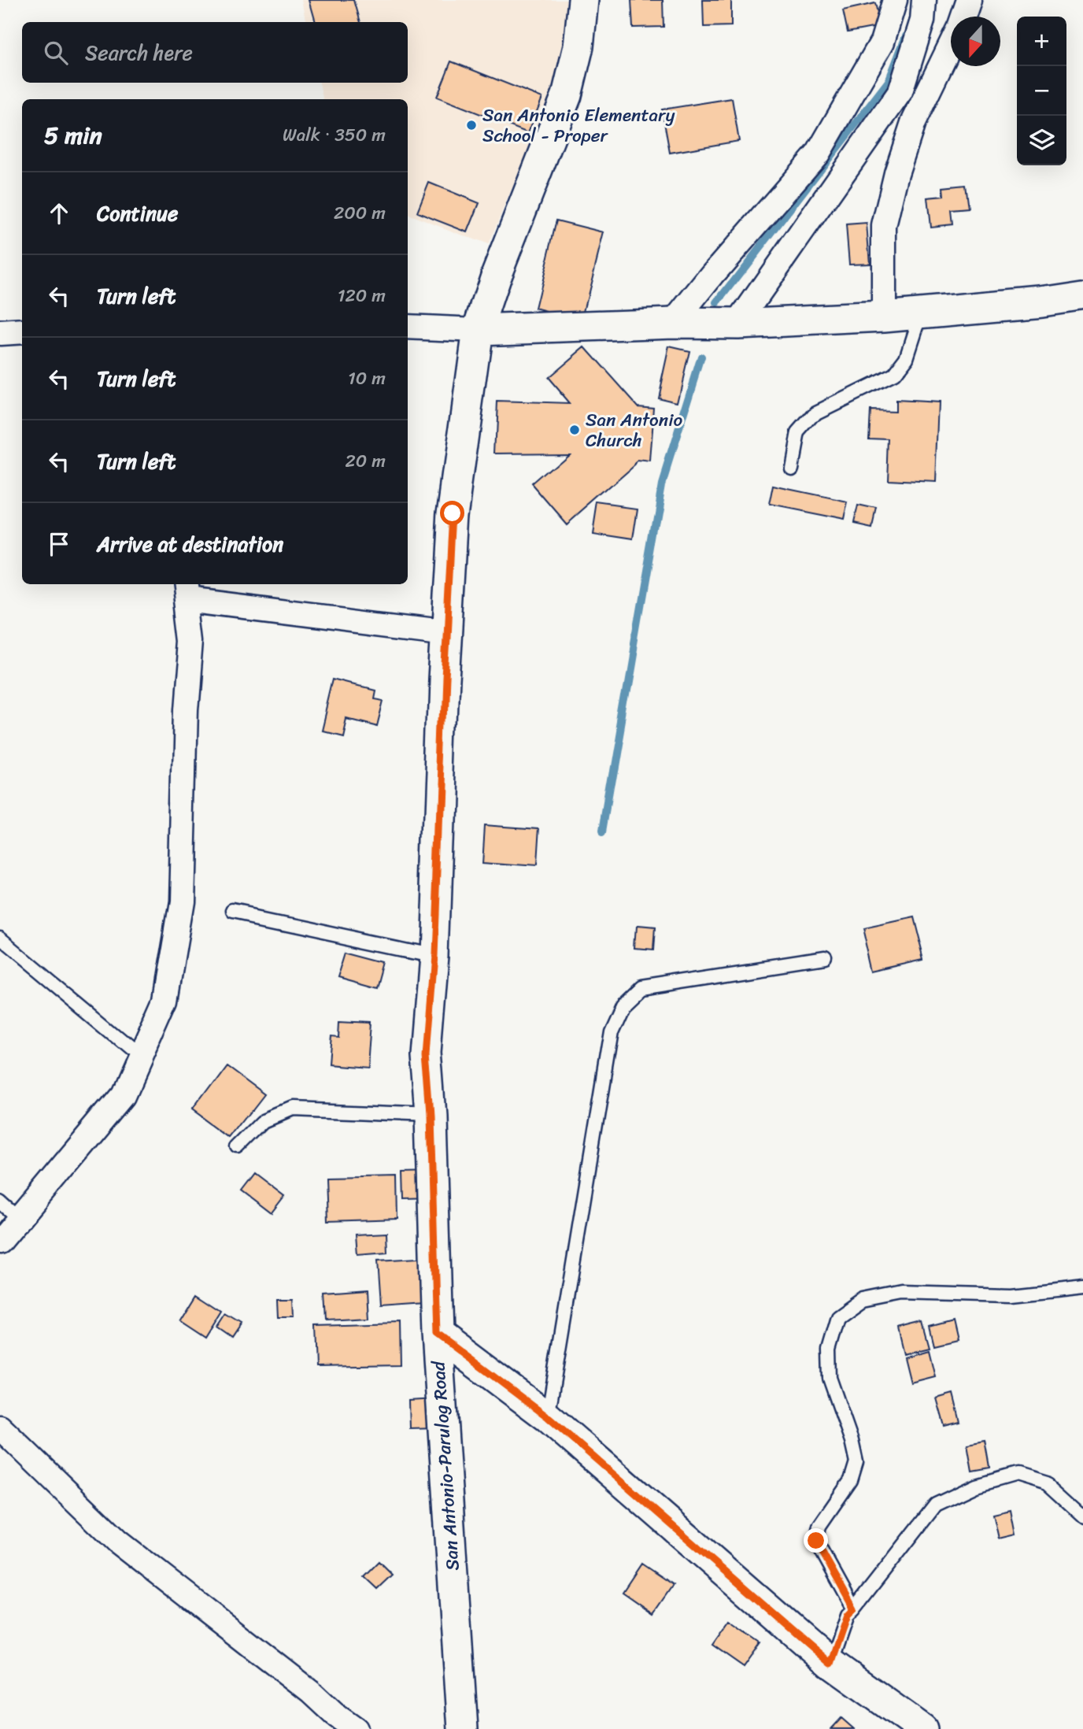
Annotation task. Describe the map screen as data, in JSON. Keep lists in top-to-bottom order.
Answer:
{
  "streets": {
    "street": ["San Antonio-Parulog Road"]
  },
  "places": ["San Antonio Elementary School - Proper", "San Antonio Church"],
  "north": "bottom",
  "page": {
    "map_buttons": ["+", "−"],
    "search": "Search here",
    "heading": ["5 min", "Walk · 350 m"],
    "list": [
      ["Continue", "200 m"],
      ["Turn left", "120 m"],
      ["Turn left", "10 m"],
      ["Turn left", "20 m"],
      "Arrive at destination"
    ]
  }
}
